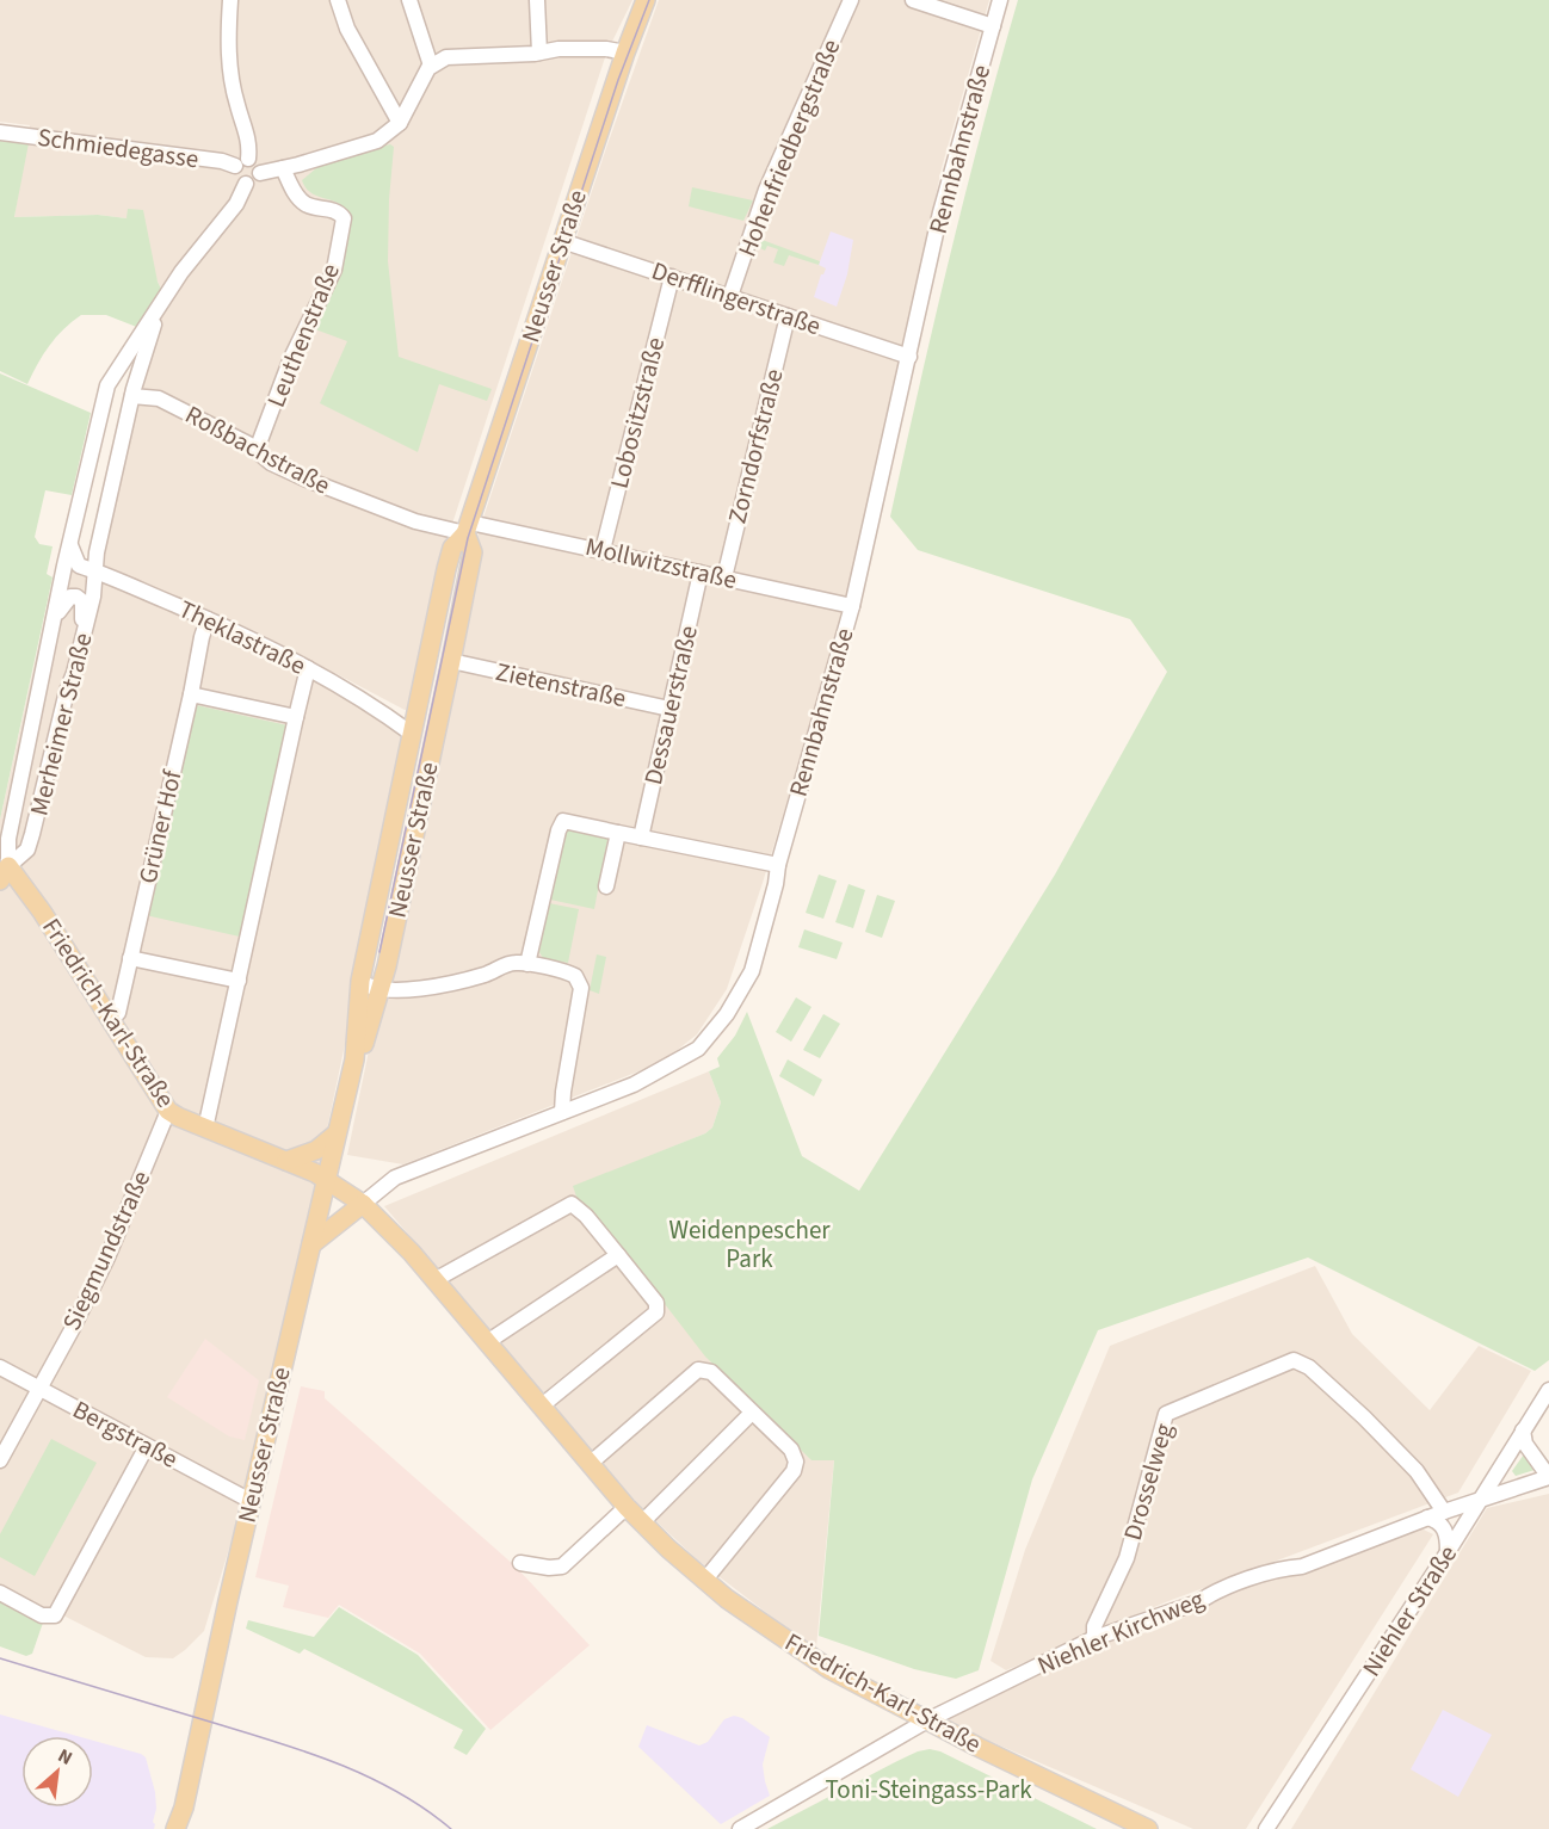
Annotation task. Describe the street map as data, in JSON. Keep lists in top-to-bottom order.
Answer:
{
  "streets": {
    "main road": ["Neusser Straße", "Friedrich-Karl-Straße"],
    "street": [
      "Schmiedegasse",
      "Hohenfriedbergstraße",
      "Rennbahnstraße",
      "Derfflingerstraße",
      "Leuthenstraße",
      "Lobositzstraße",
      "Zorndorfstraße",
      "Roßbachstraße",
      "Mollwitzstraße",
      "Theklastraße",
      "Zietenstraße",
      "Dessauerstraße",
      "Merheimer Straße",
      "Grüner Hof",
      "Siegmundstraße",
      "Bergstraße",
      "Drosselweg",
      "Niehler Straße",
      "Niehler Kirchweg"
    ]
  },
  "crossings": [
    ["Schmiedegasse", "Merheimer Straße"],
    ["Hohenfriedbergstraße", "Derfflingerstraße"],
    ["Rennbahnstraße", "Derfflingerstraße"],
    ["Rennbahnstraße", "Mollwitzstraße"],
    ["Rennbahnstraße", "Friedrich-Karl-Straße"],
    ["Neusser Straße", "Derfflingerstraße"],
    ["Neusser Straße", "Roßbachstraße"],
    ["Neusser Straße", "Mollwitzstraße"],
    ["Neusser Straße", "Theklastraße"],
    ["Neusser Straße", "Zietenstraße"],
    ["Neusser Straße", "Friedrich-Karl-Straße"],
    ["Neusser Straße", "Bergstraße"],
    ["Derfflingerstraße", "Lobositzstraße"],
    ["Derfflingerstraße", "Zorndorfstraße"],
    ["Leuthenstraße", "Roßbachstraße"],
    ["Lobositzstraße", "Mollwitzstraße"],
    ["Zorndorfstraße", "Mollwitzstraße"],
    ["Roßbachstraße", "Mollwitzstraße"],
    ["Roßbachstraße", "Merheimer Straße"],
    ["Mollwitzstraße", "Dessauerstraße"],
    ["Theklastraße", "Merheimer Straße"],
    ["Theklastraße", "Grüner Hof"],
    ["Zietenstraße", "Dessauerstraße"],
    ["Merheimer Straße", "Friedrich-Karl-Straße"],
    ["Grüner Hof", "Friedrich-Karl-Straße"],
    ["Friedrich-Karl-Straße", "Siegmundstraße"],
    ["Friedrich-Karl-Straße", "Niehler Kirchweg"],
    ["Siegmundstraße", "Bergstraße"],
    ["Drosselweg", "Niehler Kirchweg"],
    ["Niehler Straße", "Niehler Kirchweg"]
  ],
  "parks": ["Weidenpescher Park", "Toni-Steingass-Park"],
  "north": "top right"
}
